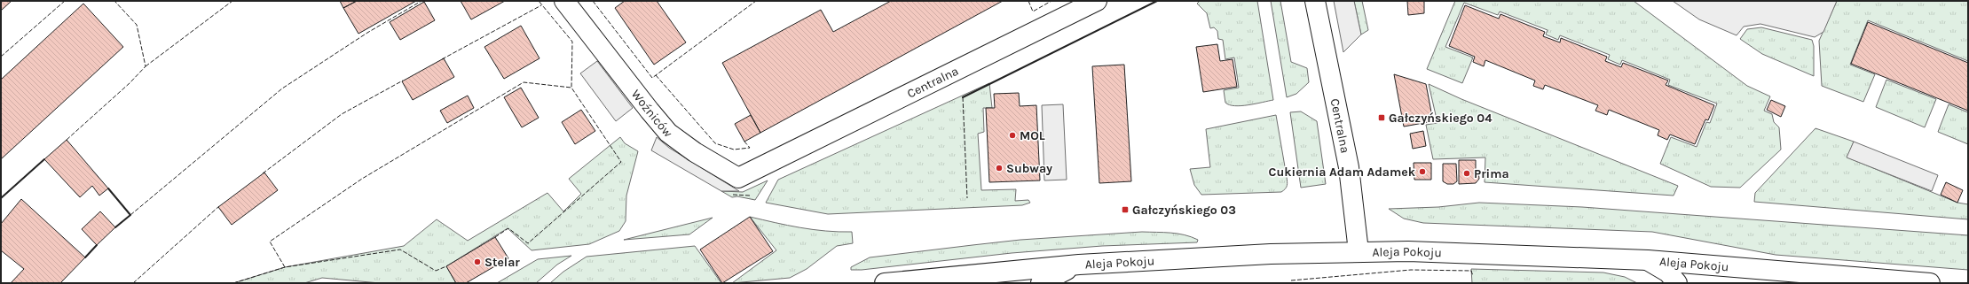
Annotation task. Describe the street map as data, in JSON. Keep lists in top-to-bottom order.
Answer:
{
  "streets": {
    "main road": ["Centralna", "Woźniców", "Aleja Pokoju"]
  },
  "crossings": [
    ["Centralna", "Woźniców"],
    ["Centralna", "Aleja Pokoju"]
  ],
  "places": {
    "transit": ["Gałczyńskiego 04", "Gałczyńskiego 03"],
    "other": [
      "MOL",
      "Subway",
      "Cukiernia Adam Adamek",
      "Prima",
      "Stelar"
    ]
  }
}
